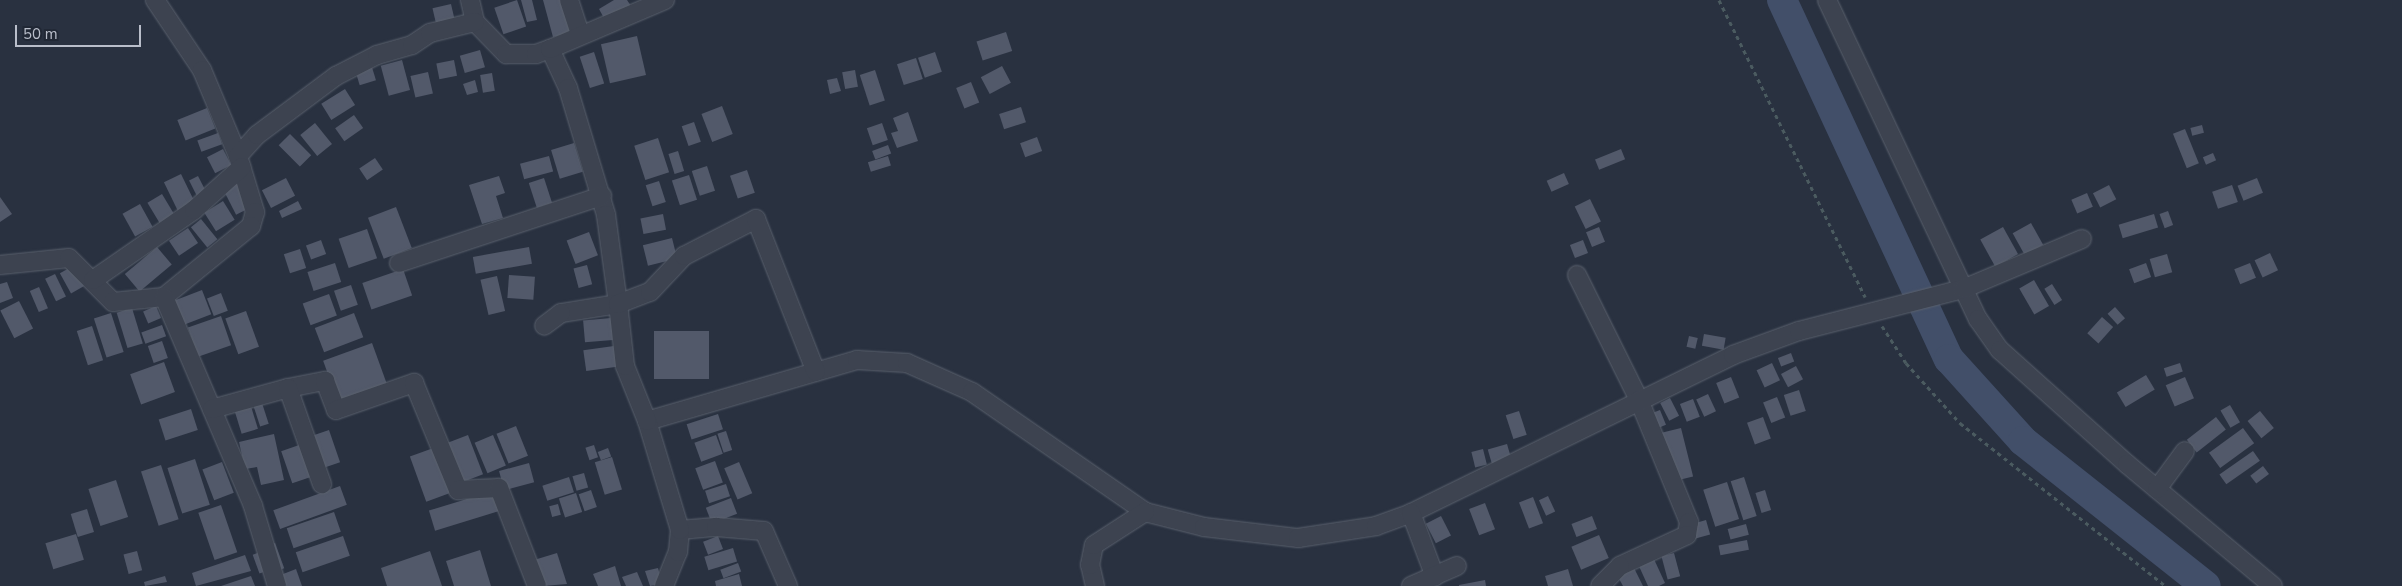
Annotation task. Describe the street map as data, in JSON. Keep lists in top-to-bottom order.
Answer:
{
  "scale_bar": "50 m"
}
